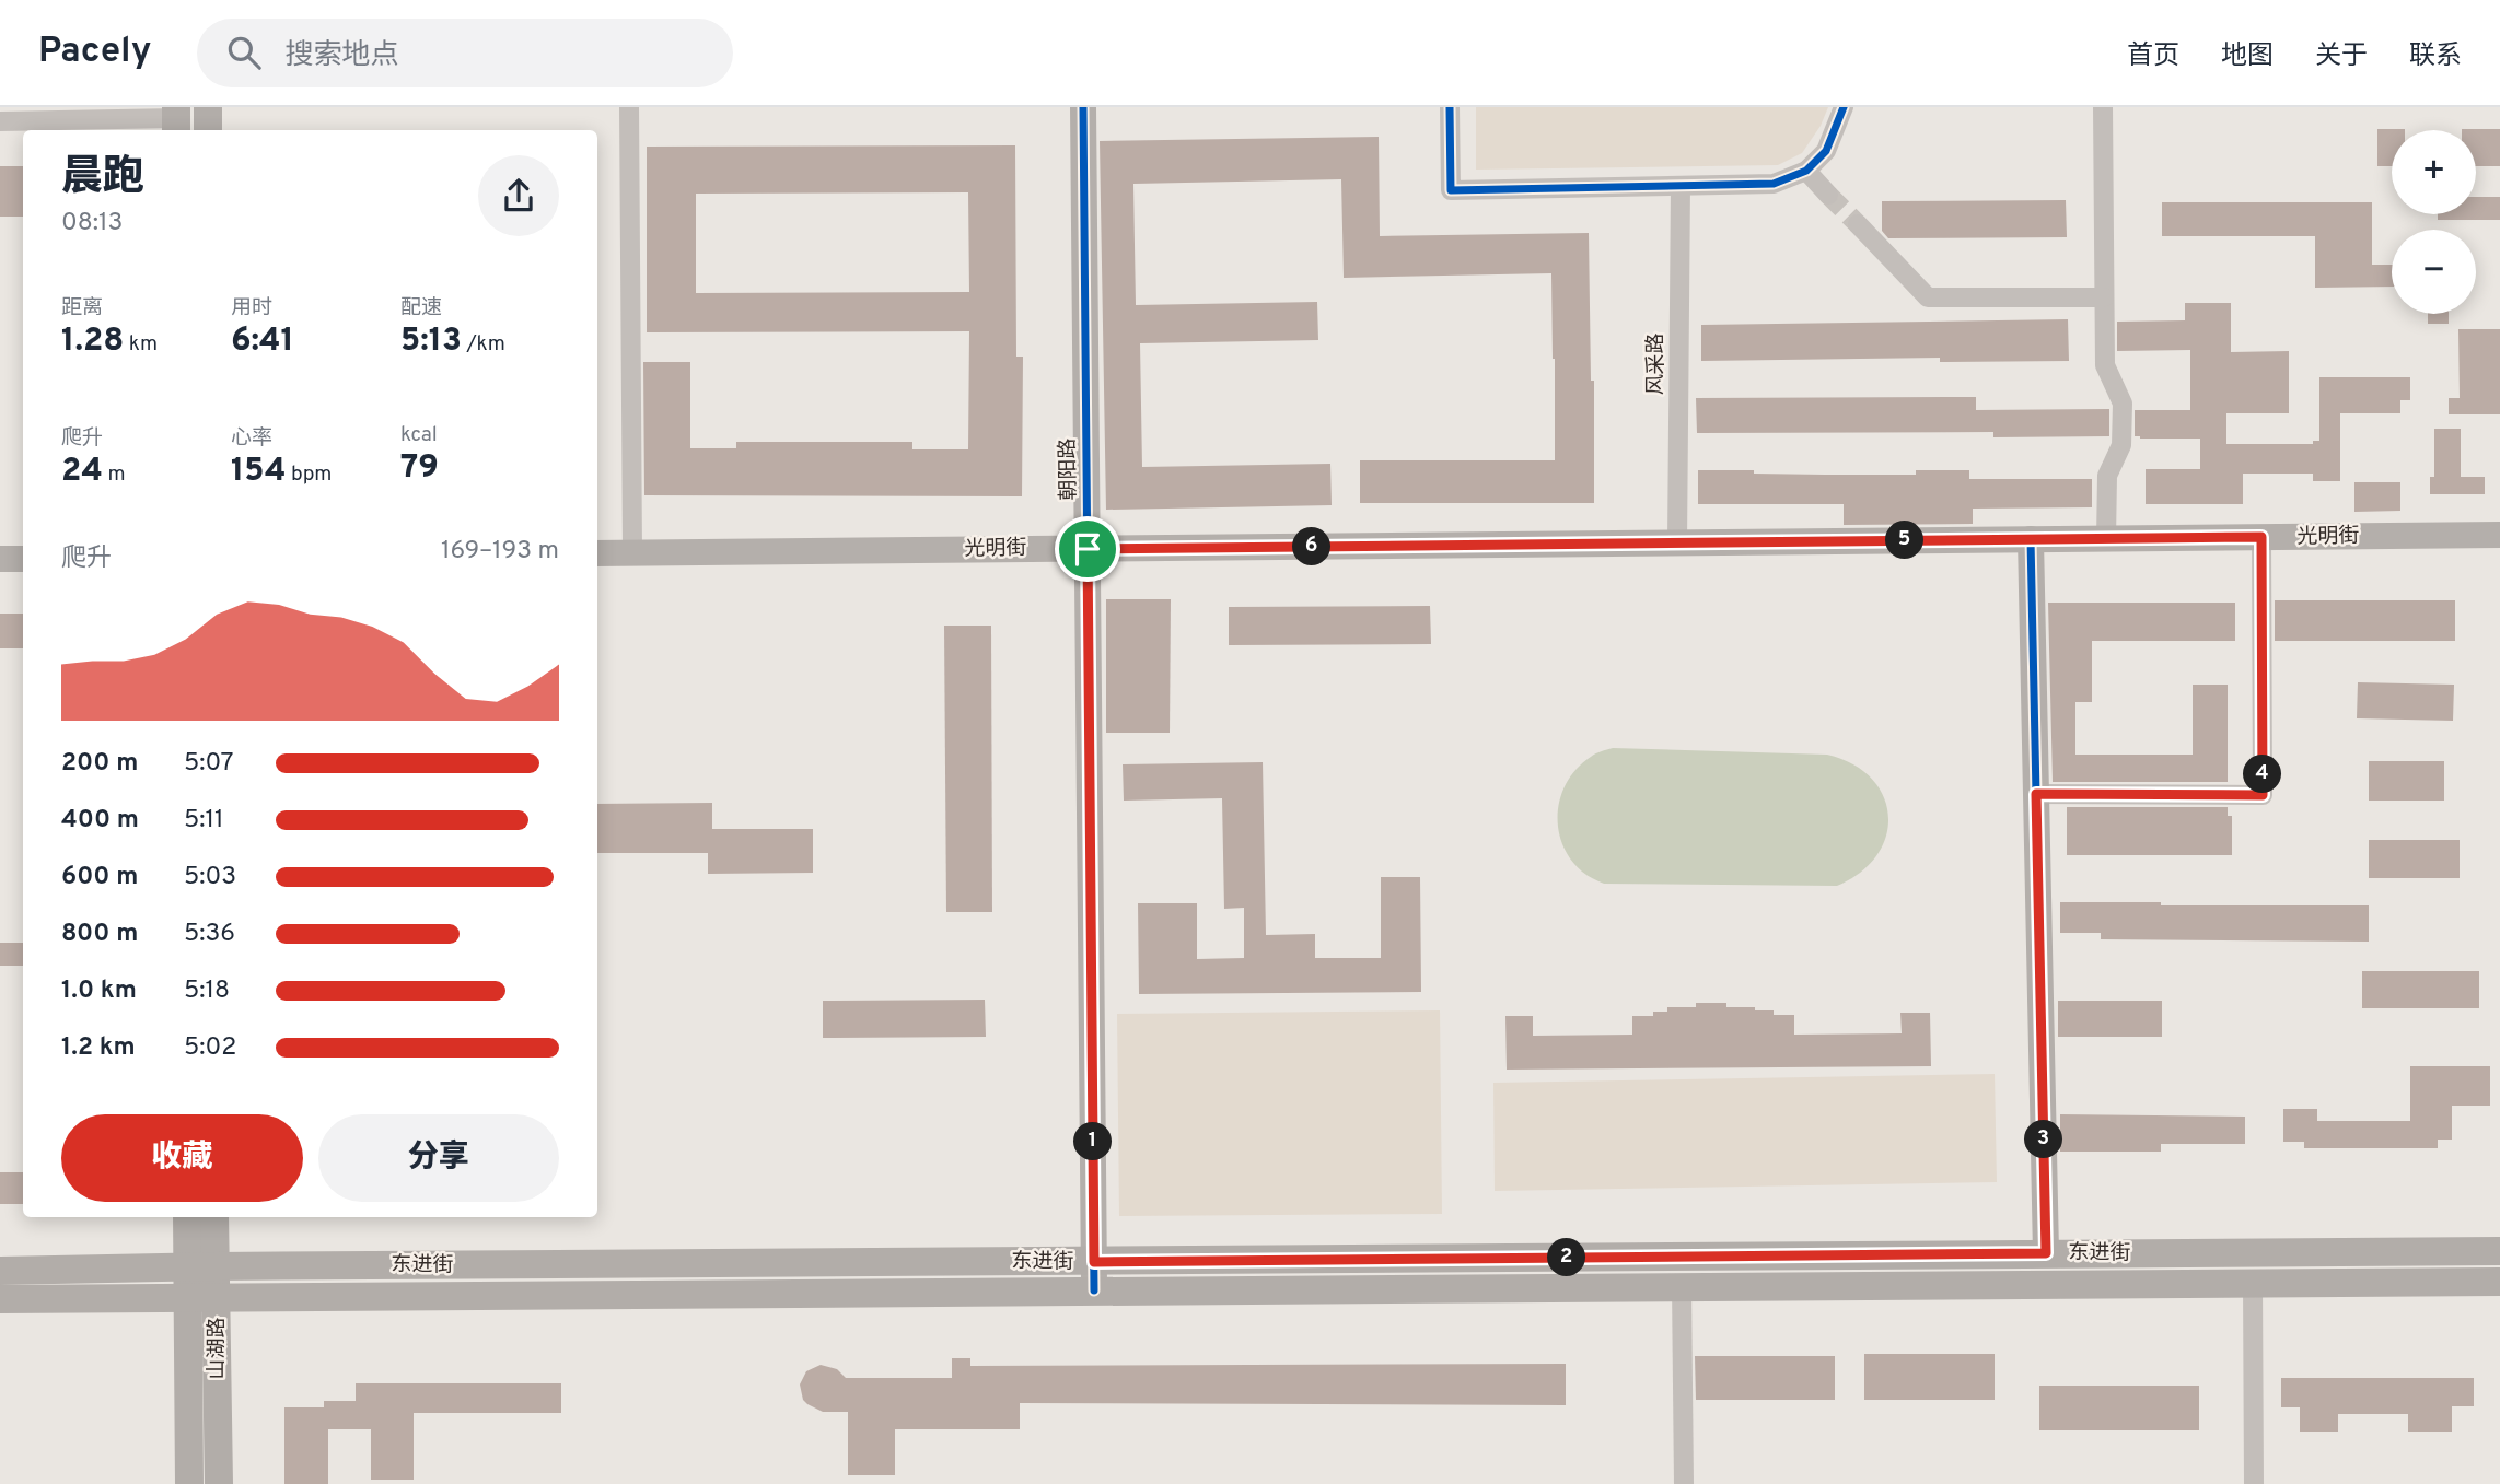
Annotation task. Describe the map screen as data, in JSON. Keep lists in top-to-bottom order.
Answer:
{
  "streets": {
    "main road": [
      "朝阳路",
      "光明街",
      "东进街",
      "山湖路"
    ],
    "street": ["风采路"]
  },
  "crossings": [
    ["风采路", "光明街"],
    ["朝阳路", "光明街"],
    ["朝阳路", "东进街"],
    ["东进街", "山湖路"]
  ],
  "page": {
    "header": "Pacely",
    "search": "搜索地点",
    "nav": [
      "首页",
      "地图",
      "关于",
      "联系"
    ],
    "map_buttons": ["+", "−"],
    "heading": ["晨跑", "08:13"],
    "stats": [
      ["距离", "1.28 km"],
      ["用时", "6:41"],
      ["配速", "5:13 /km"],
      ["爬升", "24 m"],
      ["心率", "154 bpm"],
      ["kcal", "79"]
    ],
    "pins": [
      "5",
      "6",
      "4",
      "3",
      "1",
      "2"
    ],
    "chart": ["爬升", "169–193 m"],
    "list": [
      {
        "name": "200 m",
        "note": "5:07"
      },
      {
        "name": "400 m",
        "note": "5:11"
      },
      {
        "name": "600 m",
        "note": "5:03"
      },
      {
        "name": "800 m",
        "note": "5:36"
      },
      {
        "name": "1.0 km",
        "note": "5:18"
      },
      {
        "name": "1.2 km",
        "note": "5:02"
      }
    ],
    "buttons": ["收藏", "分享"]
  }
}
